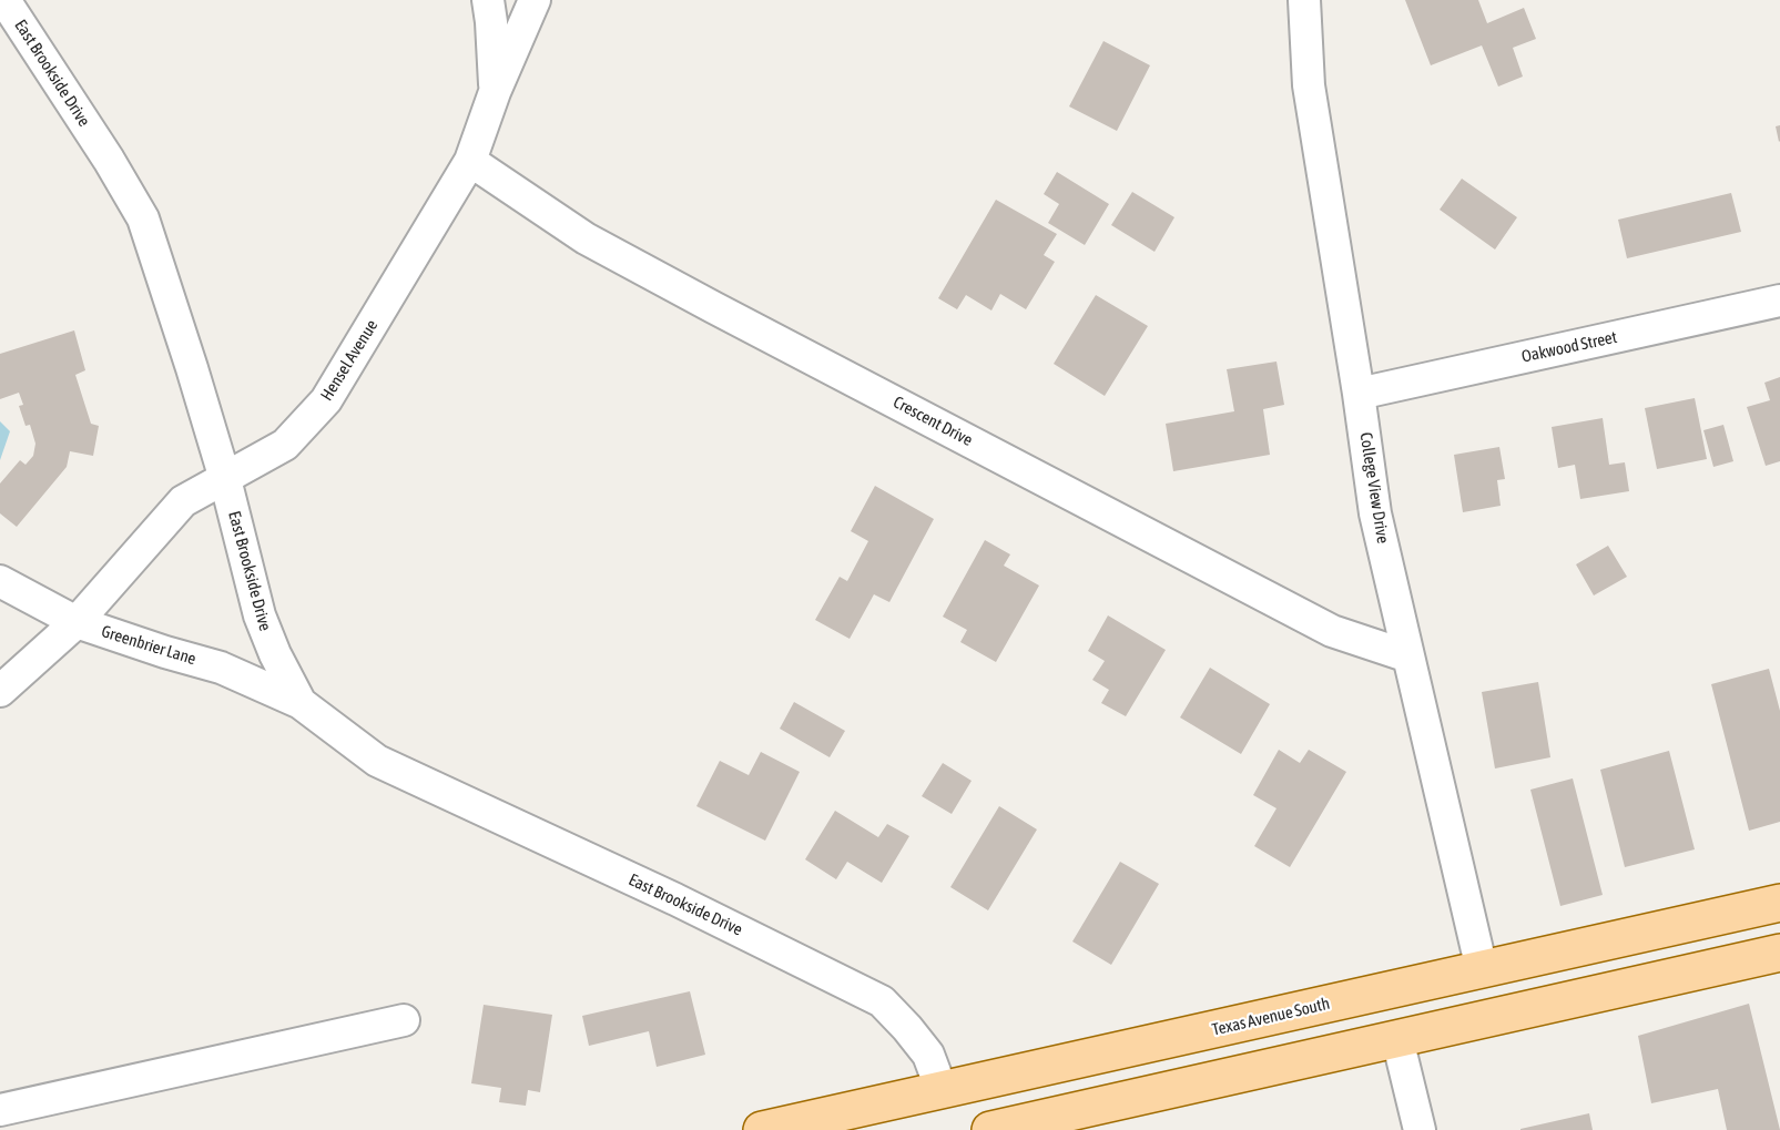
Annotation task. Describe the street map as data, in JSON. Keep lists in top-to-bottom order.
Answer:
{
  "streets": {
    "main road": ["Texas Avenue South"],
    "street": [
      "East Brookside Drive",
      "Oakwood Street",
      "Hensel Avenue",
      "Crescent Drive",
      "College View Drive",
      "Greenbrier Lane"
    ]
  },
  "crossings": [
    ["East Brookside Drive", "Hensel Avenue"],
    ["East Brookside Drive", "Greenbrier Lane"],
    ["East Brookside Drive", "Texas Avenue South"],
    ["Oakwood Street", "College View Drive"],
    ["Hensel Avenue", "Crescent Drive"],
    ["Hensel Avenue", "Greenbrier Lane"],
    ["Crescent Drive", "College View Drive"],
    ["College View Drive", "Texas Avenue South"]
  ]
}
